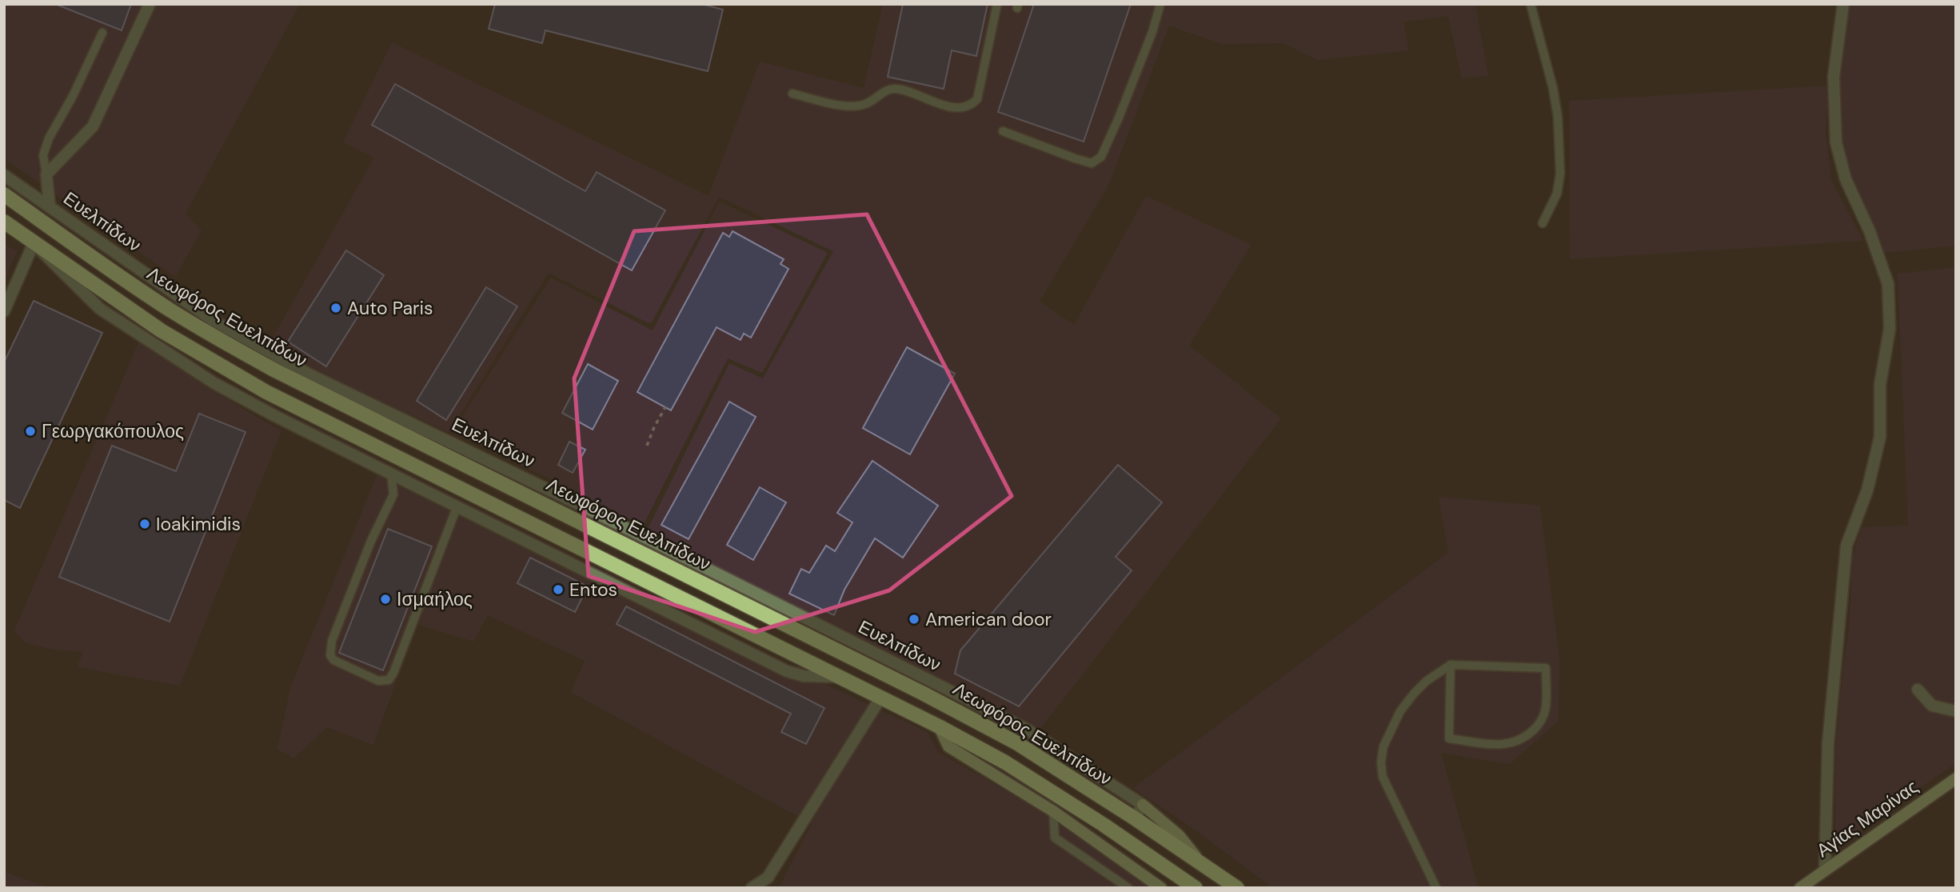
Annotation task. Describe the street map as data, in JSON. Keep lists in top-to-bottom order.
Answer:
{
  "streets": {
    "main road": ["Λεωφόρος Ευελπίδων"],
    "street": ["Ευελπίδων", "Αγίας Μαρίνας"]
  },
  "crossings": [
    ["Ευελπίδων", "Λεωφόρος Ευελπίδων"]
  ],
  "places": [
    "Auto Paris",
    "Γεωργακόπουλος",
    "Ioakimidis",
    "Entos",
    "Ισμαήλος",
    "American door"
  ]
}
